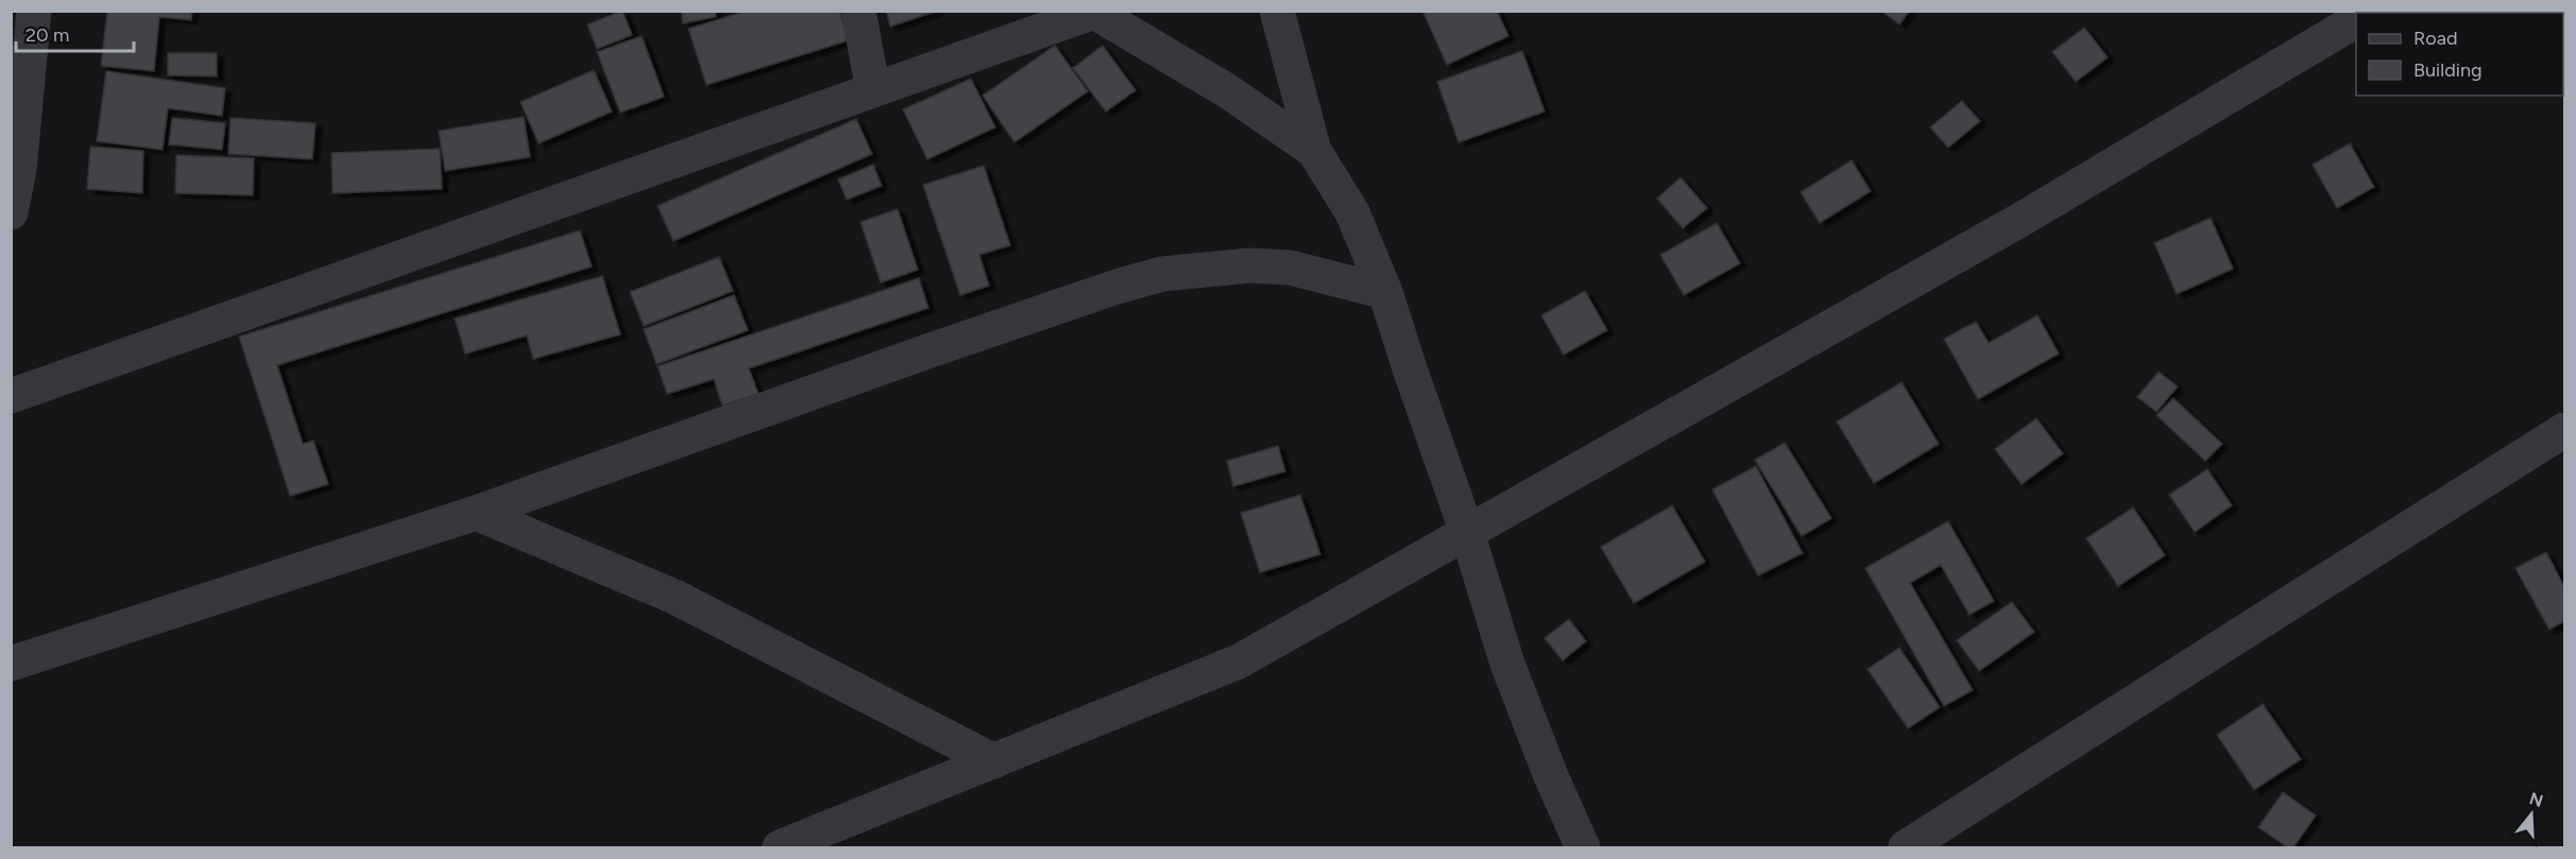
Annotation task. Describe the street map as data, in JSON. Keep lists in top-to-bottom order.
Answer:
{
  "legend": ["Road", "Building"],
  "scale_bar": "20 m",
  "north": "top"
}
